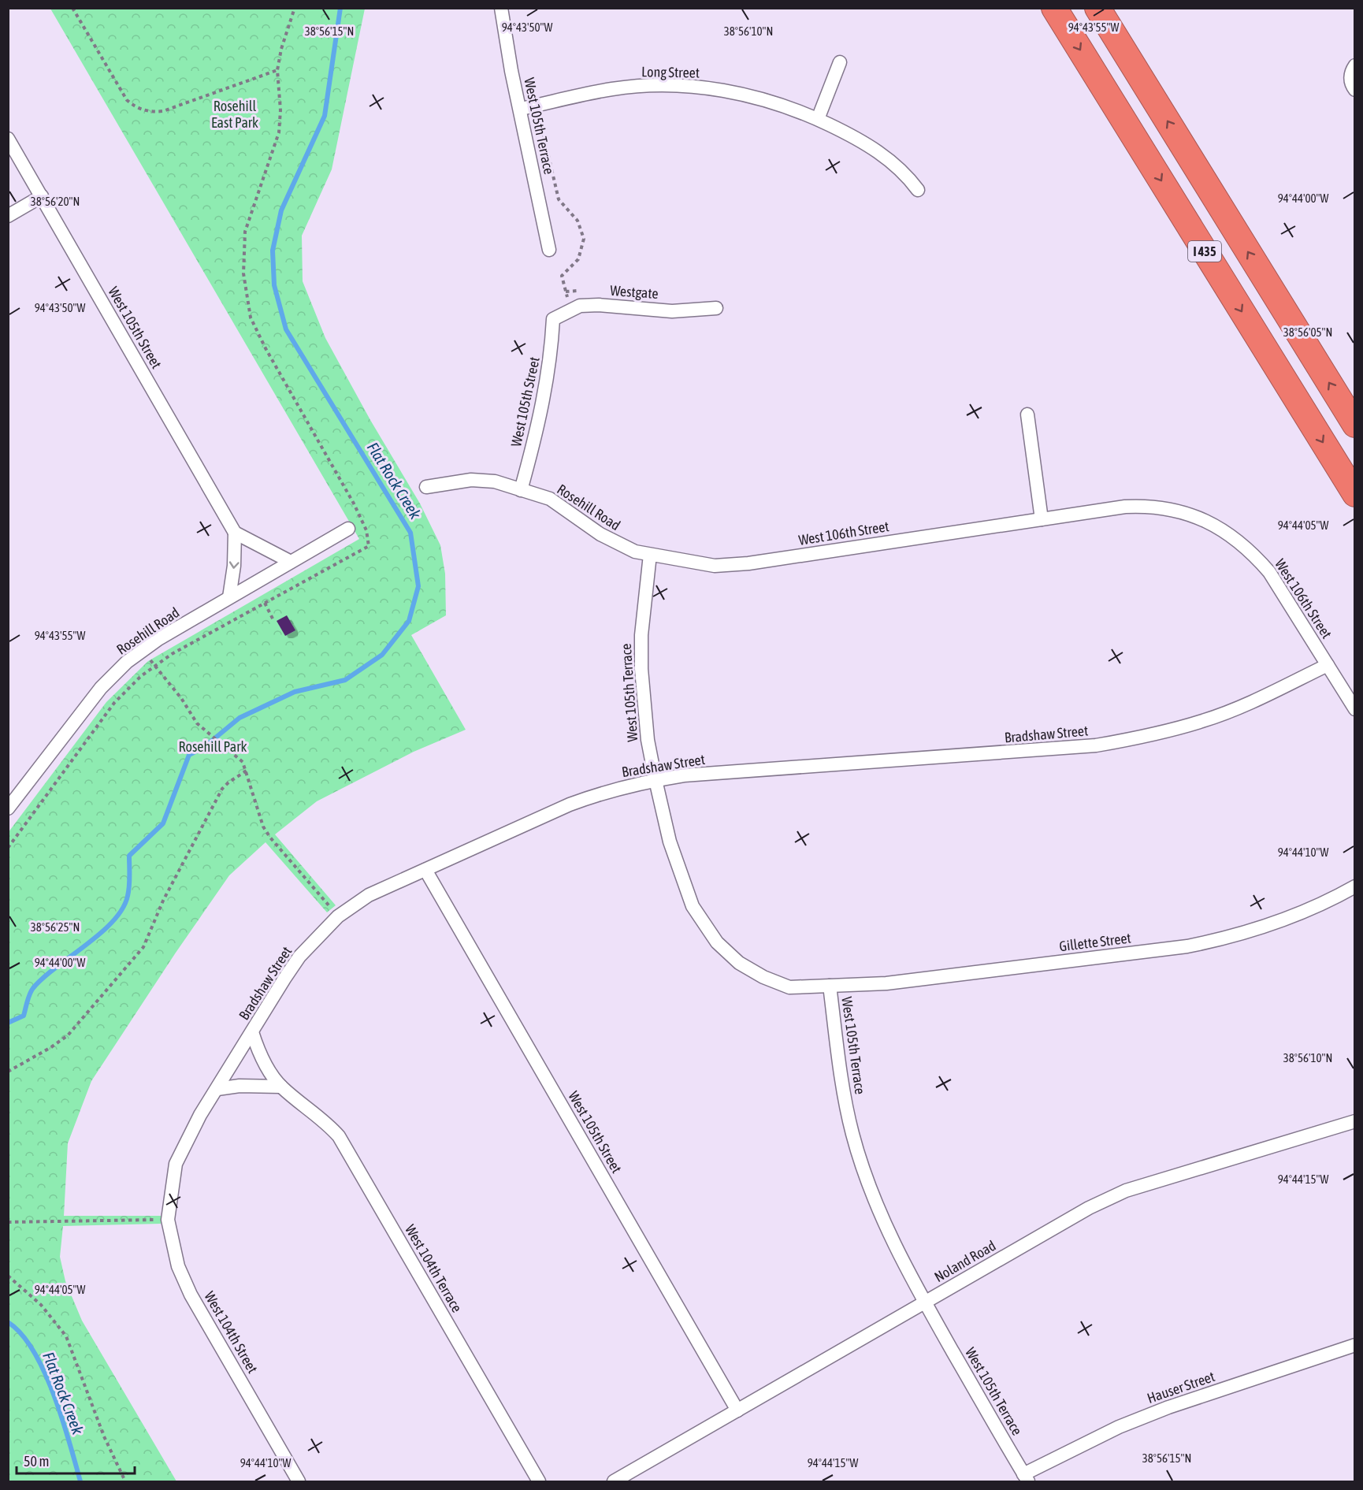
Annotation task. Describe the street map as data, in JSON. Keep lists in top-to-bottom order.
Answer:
{
  "streets": {
    "highway": ["I 435"],
    "street": [
      "Long Street",
      "West 105th Terrace",
      "Westgate",
      "West 105th Street",
      "Rosehill Road",
      "West 106th Street",
      "Bradshaw Street",
      "Gillette Street",
      "Noland Road",
      "West 104th Terrace",
      "West 104th Street",
      "Hauser Street"
    ]
  },
  "crossings": [
    ["Long Street", "West 105th Terrace"],
    ["West 105th Terrace", "Rosehill Road"],
    ["West 105th Terrace", "West 106th Street"],
    ["West 105th Terrace", "Bradshaw Street"],
    ["West 105th Terrace", "Gillette Street"],
    ["West 105th Terrace", "Noland Road"],
    ["West 105th Terrace", "Hauser Street"],
    ["Westgate", "West 105th Street"],
    ["West 105th Street", "Rosehill Road"],
    ["West 105th Street", "Bradshaw Street"],
    ["West 105th Street", "Noland Road"],
    ["Rosehill Road", "West 106th Street"],
    ["West 106th Street", "Bradshaw Street"],
    ["Bradshaw Street", "West 104th Terrace"],
    ["Bradshaw Street", "West 104th Street"]
  ],
  "water": ["Flat Rock Creek"],
  "parks": ["Rosehill East Park", "Rosehill Park"],
  "scale_bar": "50 m",
  "coordinates": [
    "94°43'55\"W",
    "94°43'50\"W",
    "38°56'15\"N",
    "38°56'10\"N",
    "94°44'00\"W",
    "38°56'20\"N",
    "38°56'05\"N",
    "94°44'05\"W",
    "94°44'10\"W",
    "38°56'25\"N",
    "94°44'15\"W"
  ]
}
